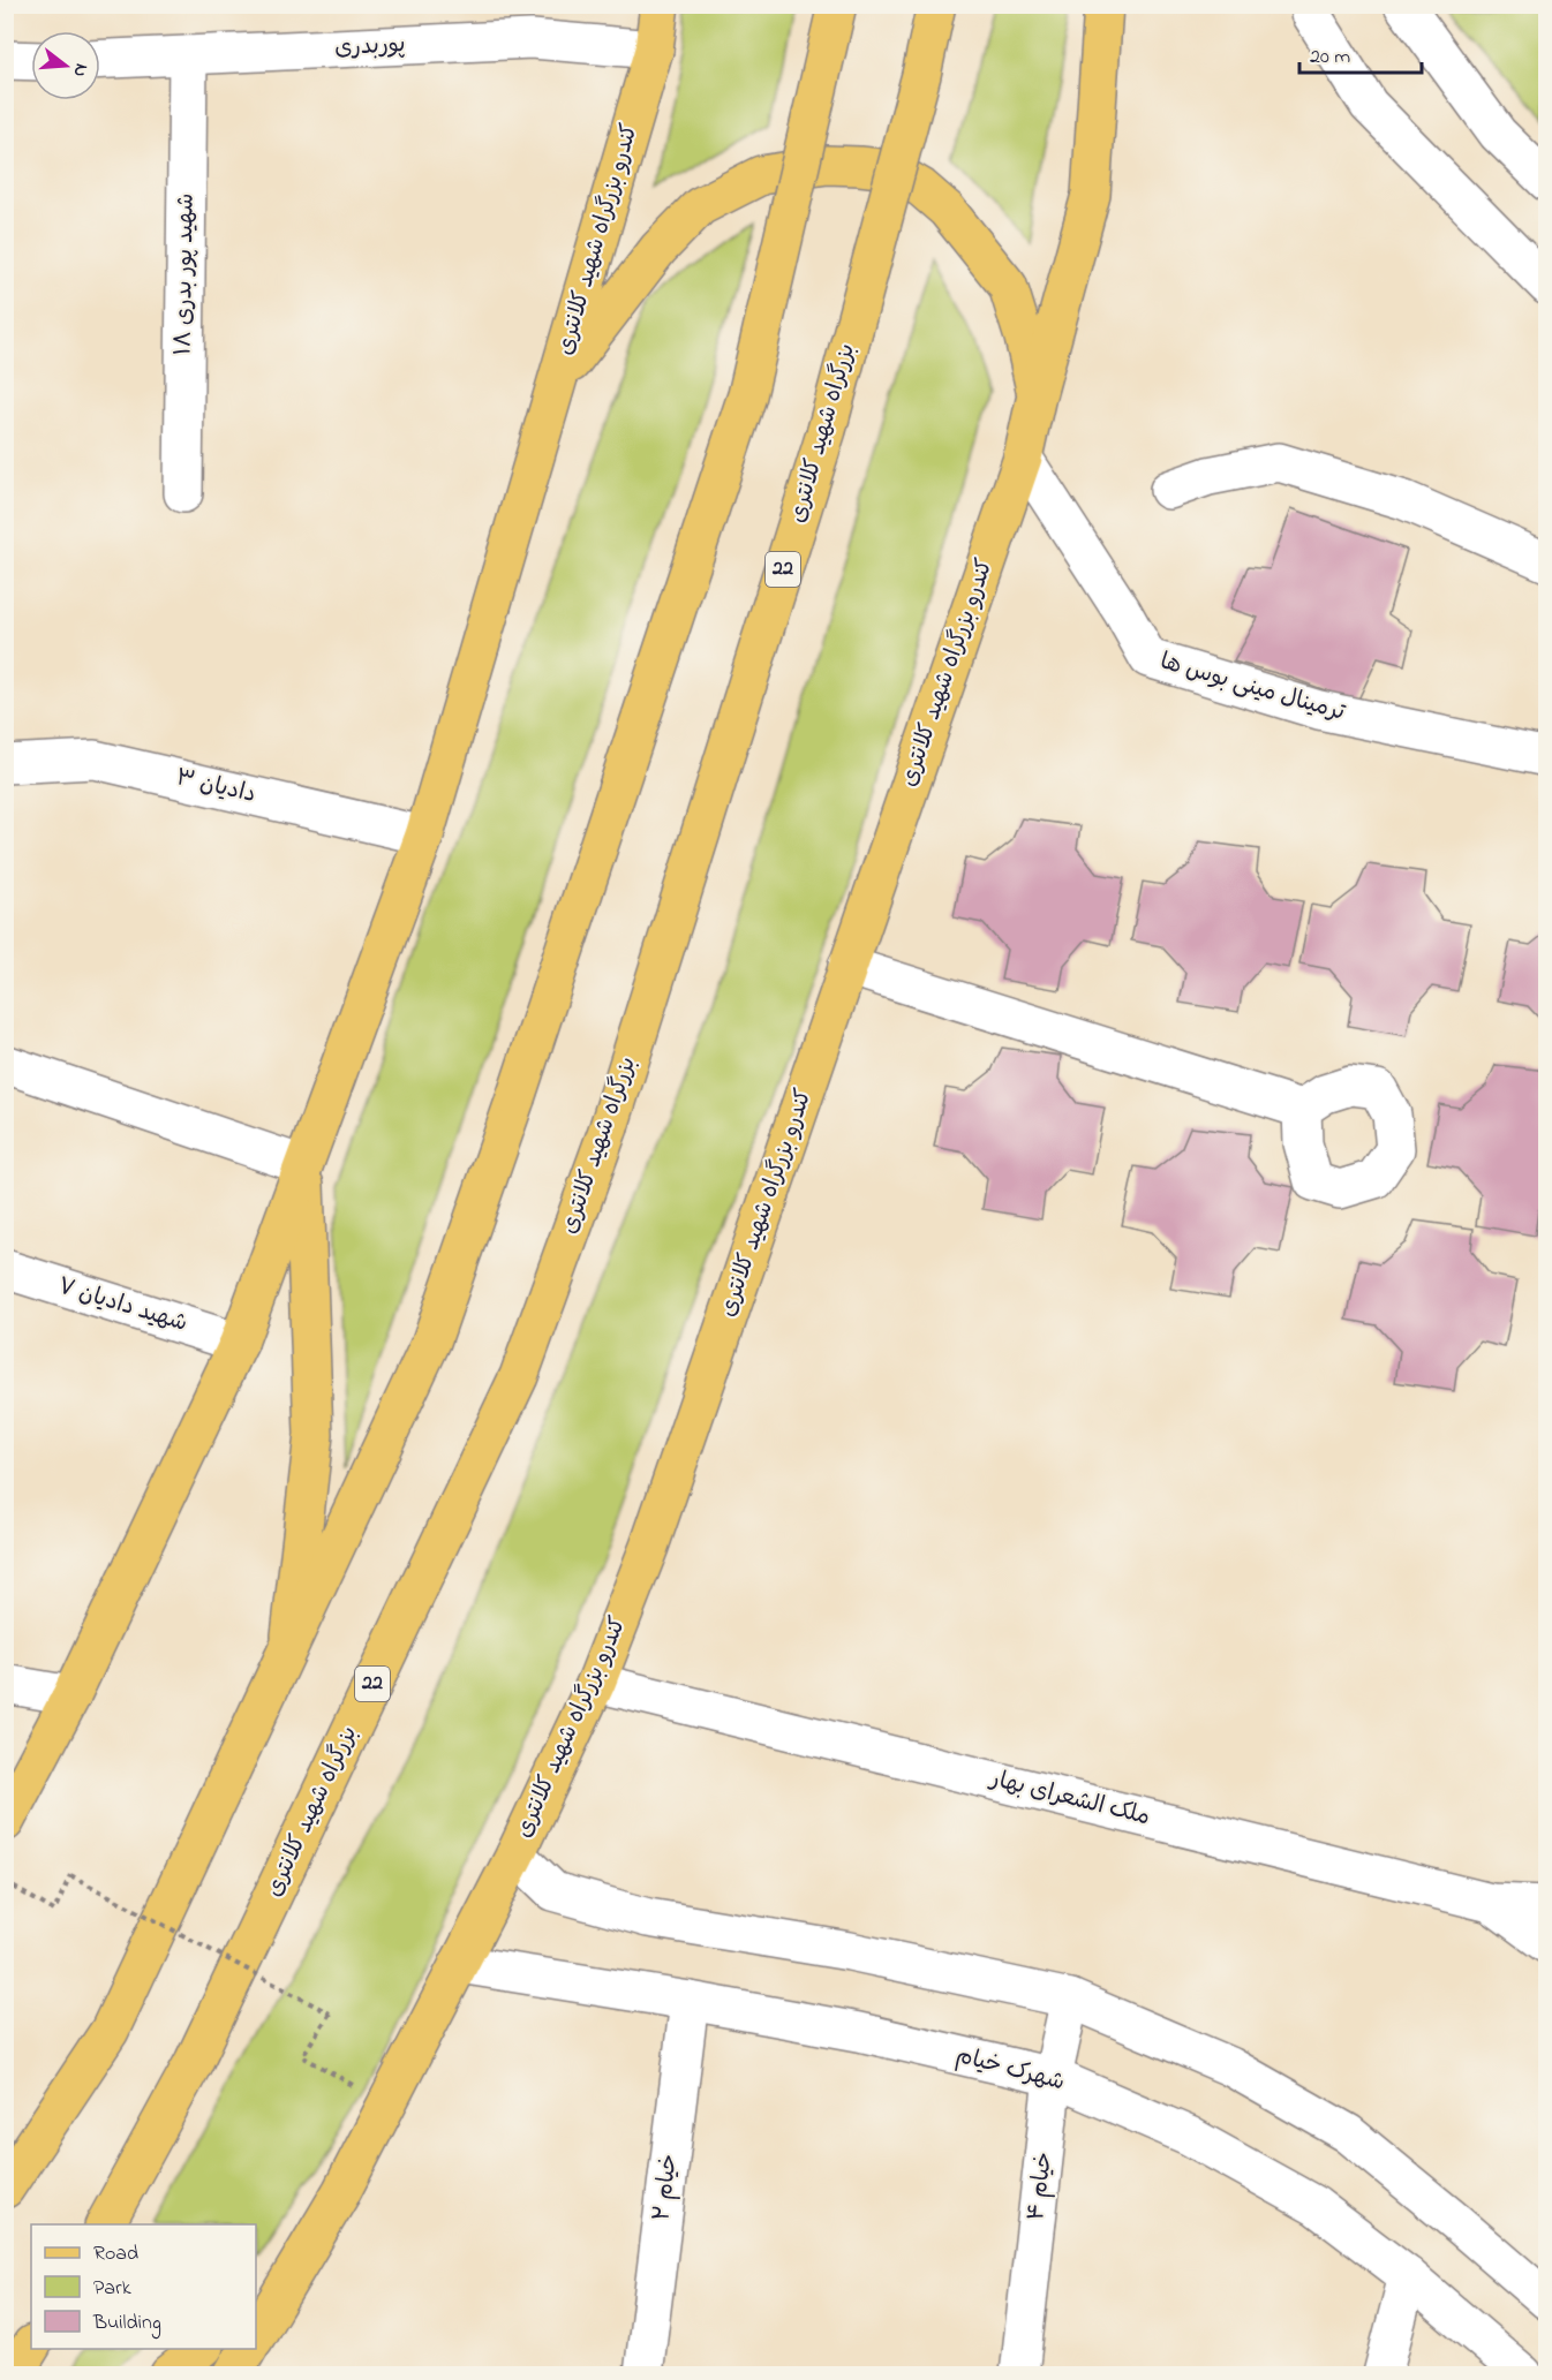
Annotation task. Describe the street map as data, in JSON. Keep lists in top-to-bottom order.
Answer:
{
  "streets": {
    "main road": ["کندرو بزرگراه شهید کلانتری", "بزرگراه شهید کلانتری", "22"],
    "street": [
      "پوربدری",
      "شهید پور بدری ۱۸",
      "ترمینال مینی بوس ها",
      "دادیان ۳",
      "شهید دادیان ۷",
      "ملک الشعرای بهار",
      "شهرک خیام",
      "خیام ۴",
      "خیام ۲"
    ]
  },
  "crossings": [
    ["پوربدری", "کندرو بزرگراه شهید کلانتری"],
    ["پوربدری", "شهید پور بدری ۱۸"],
    ["کندرو بزرگراه شهید کلانتری", "ترمینال مینی بوس ها"],
    ["کندرو بزرگراه شهید کلانتری", "دادیان ۳"],
    ["کندرو بزرگراه شهید کلانتری", "شهید دادیان ۷"],
    ["کندرو بزرگراه شهید کلانتری", "ملک الشعرای بهار"],
    ["کندرو بزرگراه شهید کلانتری", "شهرک خیام"],
    ["شهرک خیام", "خیام ۴"],
    ["شهرک خیام", "خیام ۲"]
  ],
  "legend": ["Road", "Park", "Building"],
  "scale_bar": "20 m",
  "north": "right"
}
